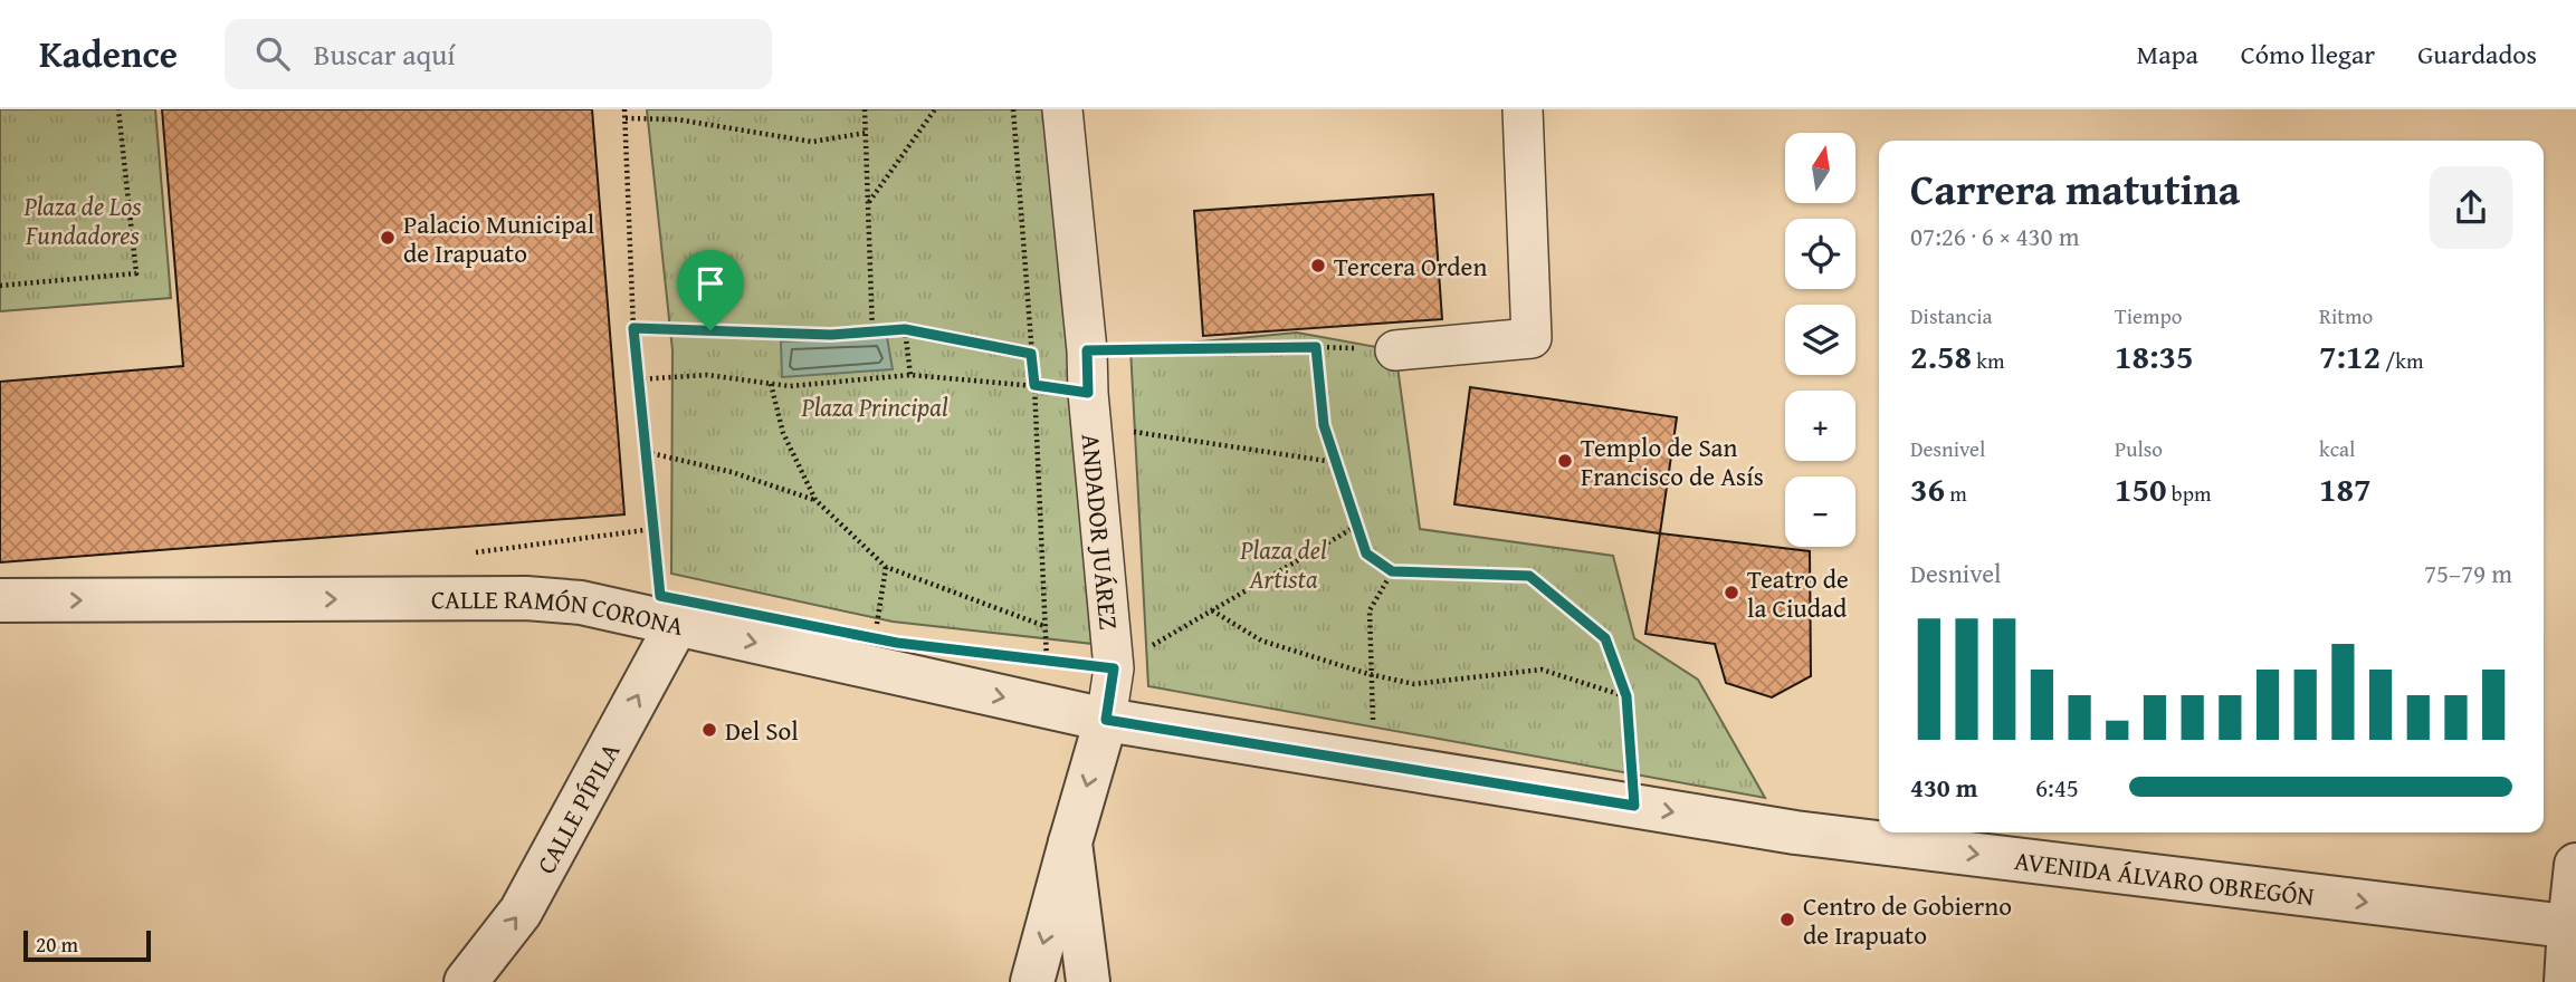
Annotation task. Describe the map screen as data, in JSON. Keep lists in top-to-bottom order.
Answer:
{
  "streets": {
    "street": [
      "ANDADOR JUÁREZ",
      "CALLE RAMÓN CORONA",
      "CALLE PÍPILA",
      "AVENIDA ÁLVARO OBREGÓN"
    ]
  },
  "crossings": [
    ["ANDADOR JUÁREZ", "CALLE RAMÓN CORONA"],
    ["ANDADOR JUÁREZ", "AVENIDA ÁLVARO OBREGÓN"],
    ["CALLE RAMÓN CORONA", "CALLE PÍPILA"],
    ["CALLE RAMÓN CORONA", "AVENIDA ÁLVARO OBREGÓN"]
  ],
  "one_way": ["CALLE RAMÓN CORONA", "CALLE PÍPILA", "AVENIDA ÁLVARO OBREGÓN"],
  "parks": ["Plaza de Los Fundadores", "Plaza Principal", "Plaza del Artista"],
  "places": [
    "Palacio Municipal de Irapuato",
    "Tercera Orden",
    "Templo de San Francisco de Asís",
    "Teatro de la Ciudad",
    "Del Sol",
    "Centro de Gobierno de Irapuato"
  ],
  "scale_bar": "20 m",
  "north": "top",
  "page": {
    "header": "Kadence",
    "search": "Buscar aquí",
    "nav": ["Mapa", "Cómo llegar", "Guardados"],
    "map_buttons": ["+", "−"],
    "heading": ["Carrera matutina", "07:26 · 6 × 430 m"],
    "stats": [
      ["Distancia", "2.58 km"],
      ["Tiempo", "18:35"],
      ["Ritmo", "7:12 /km"],
      ["Desnivel", "36 m"],
      ["Pulso", "150 bpm"],
      ["kcal", "187"]
    ],
    "chart": ["Desnivel", "75–79 m"],
    "list": [
      {
        "name": "430 m",
        "note": "6:45"
      }
    ],
    "scale": "20 m"
  }
}
